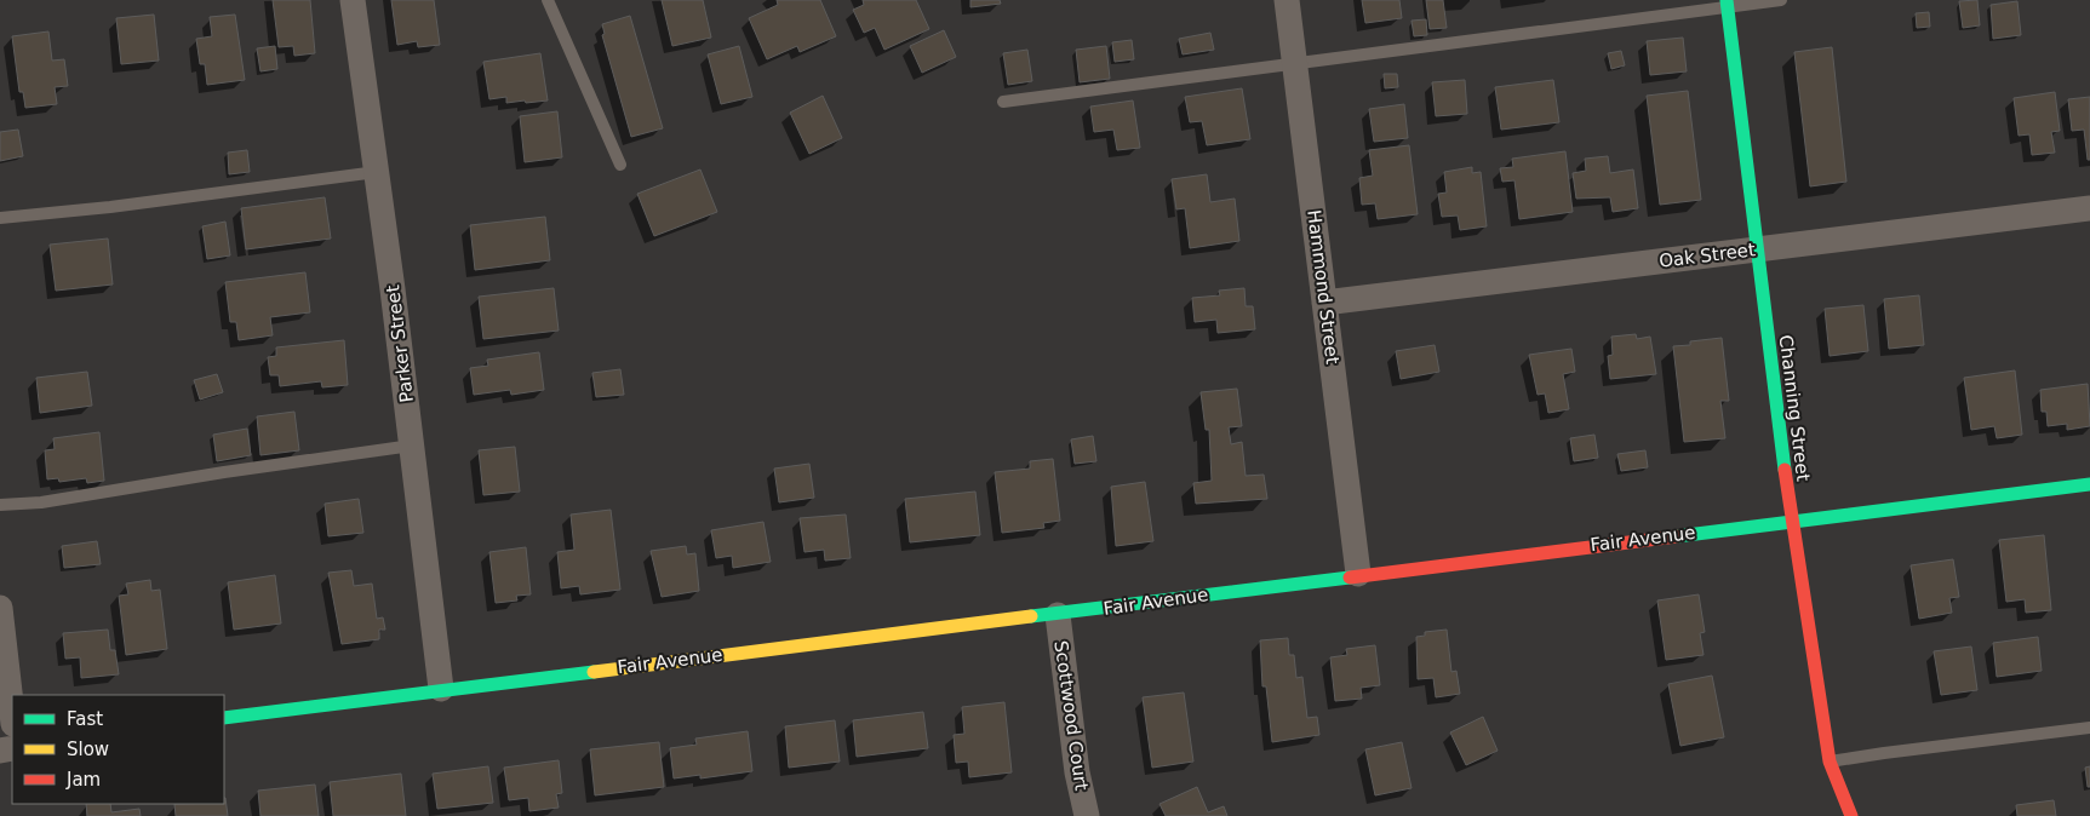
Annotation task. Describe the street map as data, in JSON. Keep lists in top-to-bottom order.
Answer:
{
  "streets": {
    "street": [
      "Oak Street",
      "Hammond Street",
      "Parker Street",
      "Channing Street",
      "Fair Avenue",
      "Scottwood Court"
    ]
  },
  "crossings": [
    ["Oak Street", "Hammond Street"],
    ["Oak Street", "Channing Street"],
    ["Hammond Street", "Fair Avenue"],
    ["Parker Street", "Fair Avenue"],
    ["Channing Street", "Fair Avenue"],
    ["Fair Avenue", "Scottwood Court"]
  ],
  "legend": ["Fast", "Slow", "Jam"]
}
